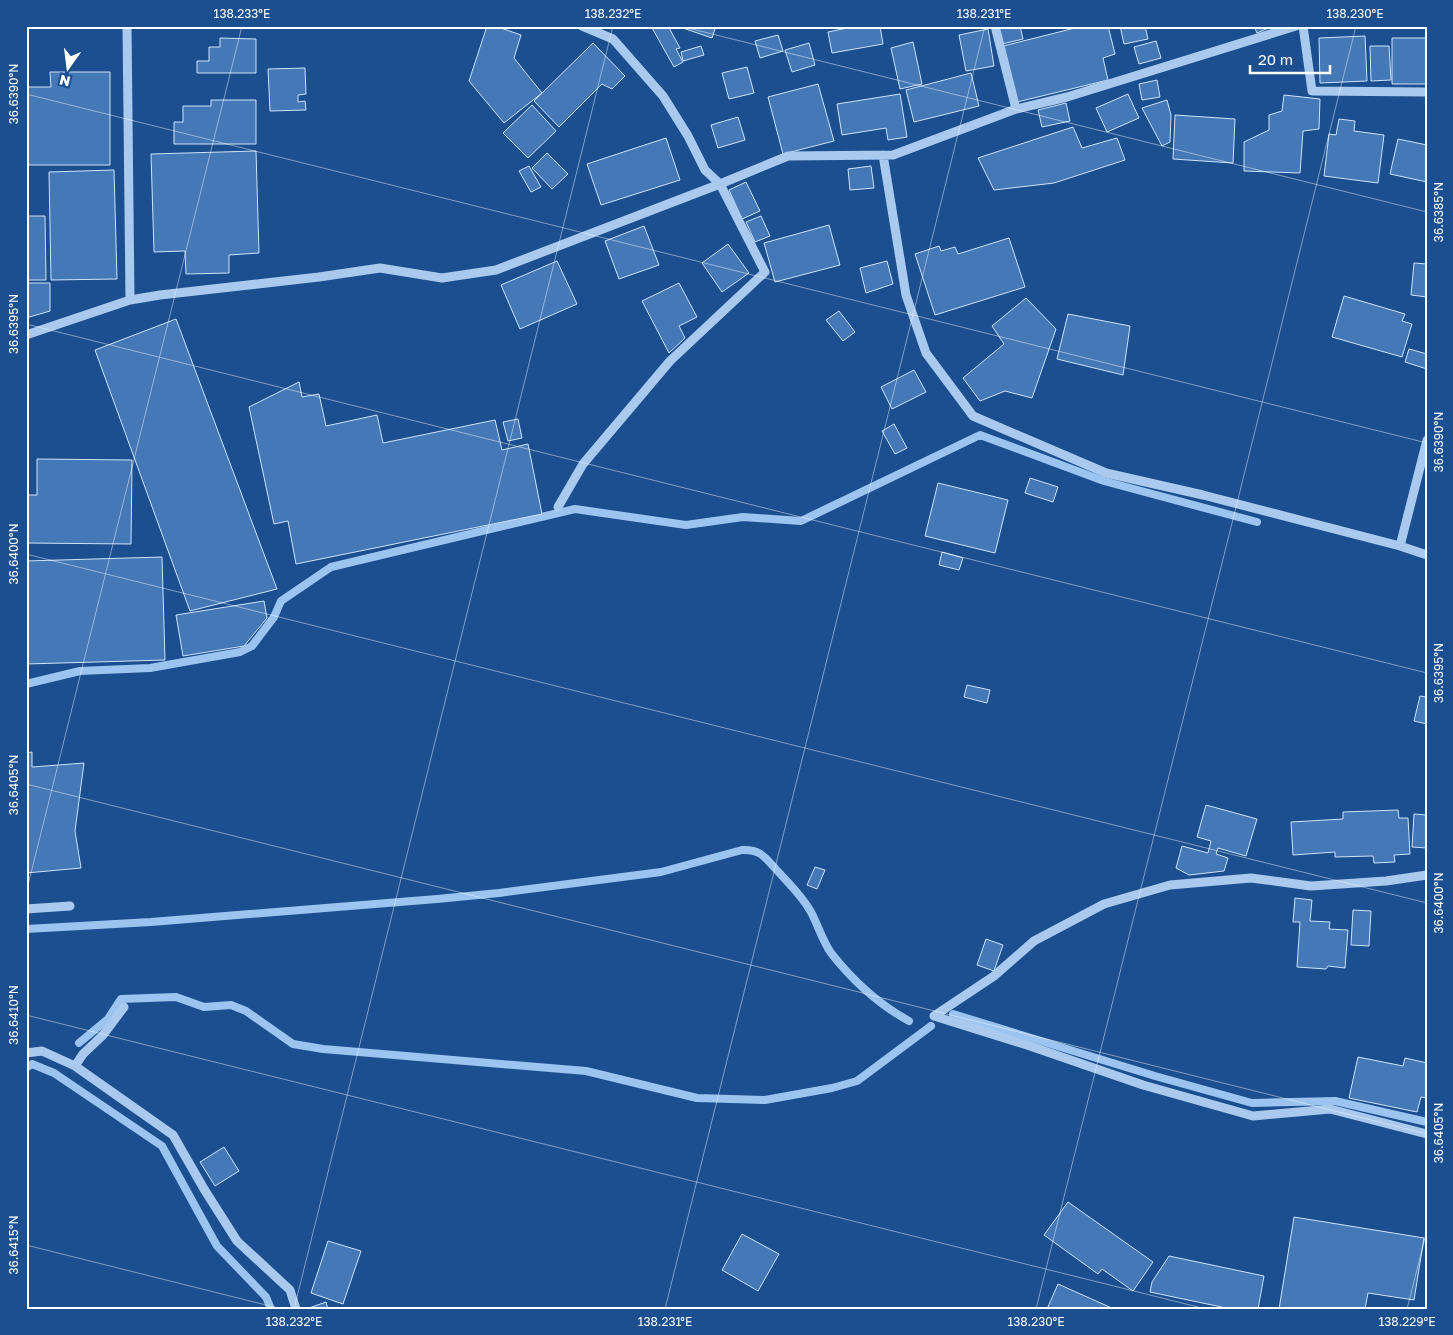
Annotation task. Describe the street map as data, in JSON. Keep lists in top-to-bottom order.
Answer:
{
  "scale_bar": "20 m",
  "north": "bottom",
  "coordinates": [
    "138.233°E",
    "138.232°E",
    "138.231°E",
    "138.230°E",
    "36.6390°N",
    "36.6385°N",
    "36.6395°N",
    "36.6400°N",
    "36.6405°N",
    "36.6410°N",
    "36.6415°N",
    "138.229°E"
  ]
}
